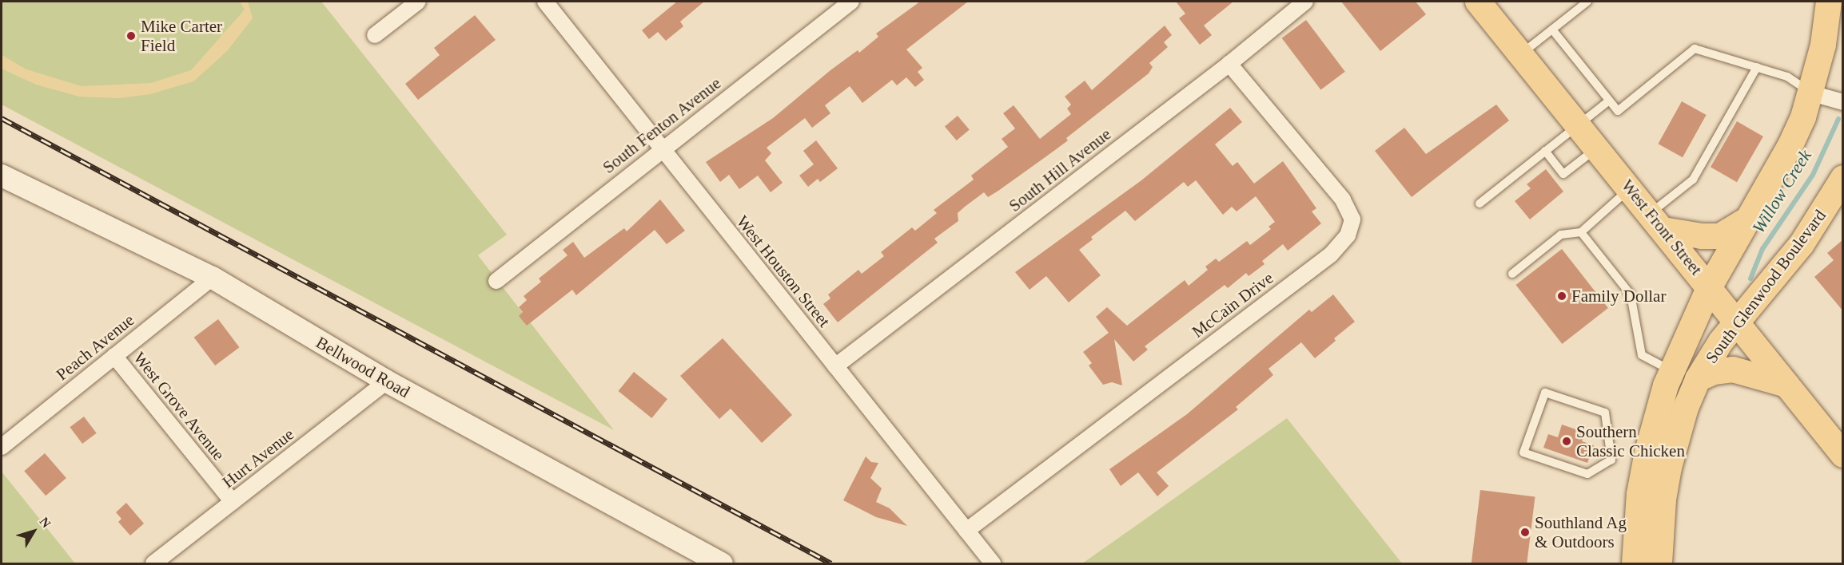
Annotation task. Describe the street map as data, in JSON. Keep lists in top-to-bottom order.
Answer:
{
  "streets": {
    "main road": ["West Front Street", "South Glenwood Boulevard"],
    "street": [
      "South Fenton Avenue",
      "South Hill Avenue",
      "West Houston Street",
      "McCain Drive",
      "Peach Avenue",
      "Bellwood Road",
      "West Grove Avenue",
      "Hurt Avenue"
    ]
  },
  "crossings": [
    ["South Fenton Avenue", "West Houston Street"],
    ["South Hill Avenue", "West Houston Street"],
    ["South Hill Avenue", "McCain Drive"],
    ["West Front Street", "South Glenwood Boulevard"],
    ["West Houston Street", "McCain Drive"],
    ["Peach Avenue", "Bellwood Road"],
    ["Peach Avenue", "West Grove Avenue"],
    ["Bellwood Road", "Hurt Avenue"],
    ["West Grove Avenue", "Hurt Avenue"]
  ],
  "water": ["Willow Creek"],
  "places": [
    "Mike Carter Field",
    "Family Dollar",
    "Southern Classic Chicken",
    "Southland Ag & Outdoors"
  ],
  "north": "top right"
}
